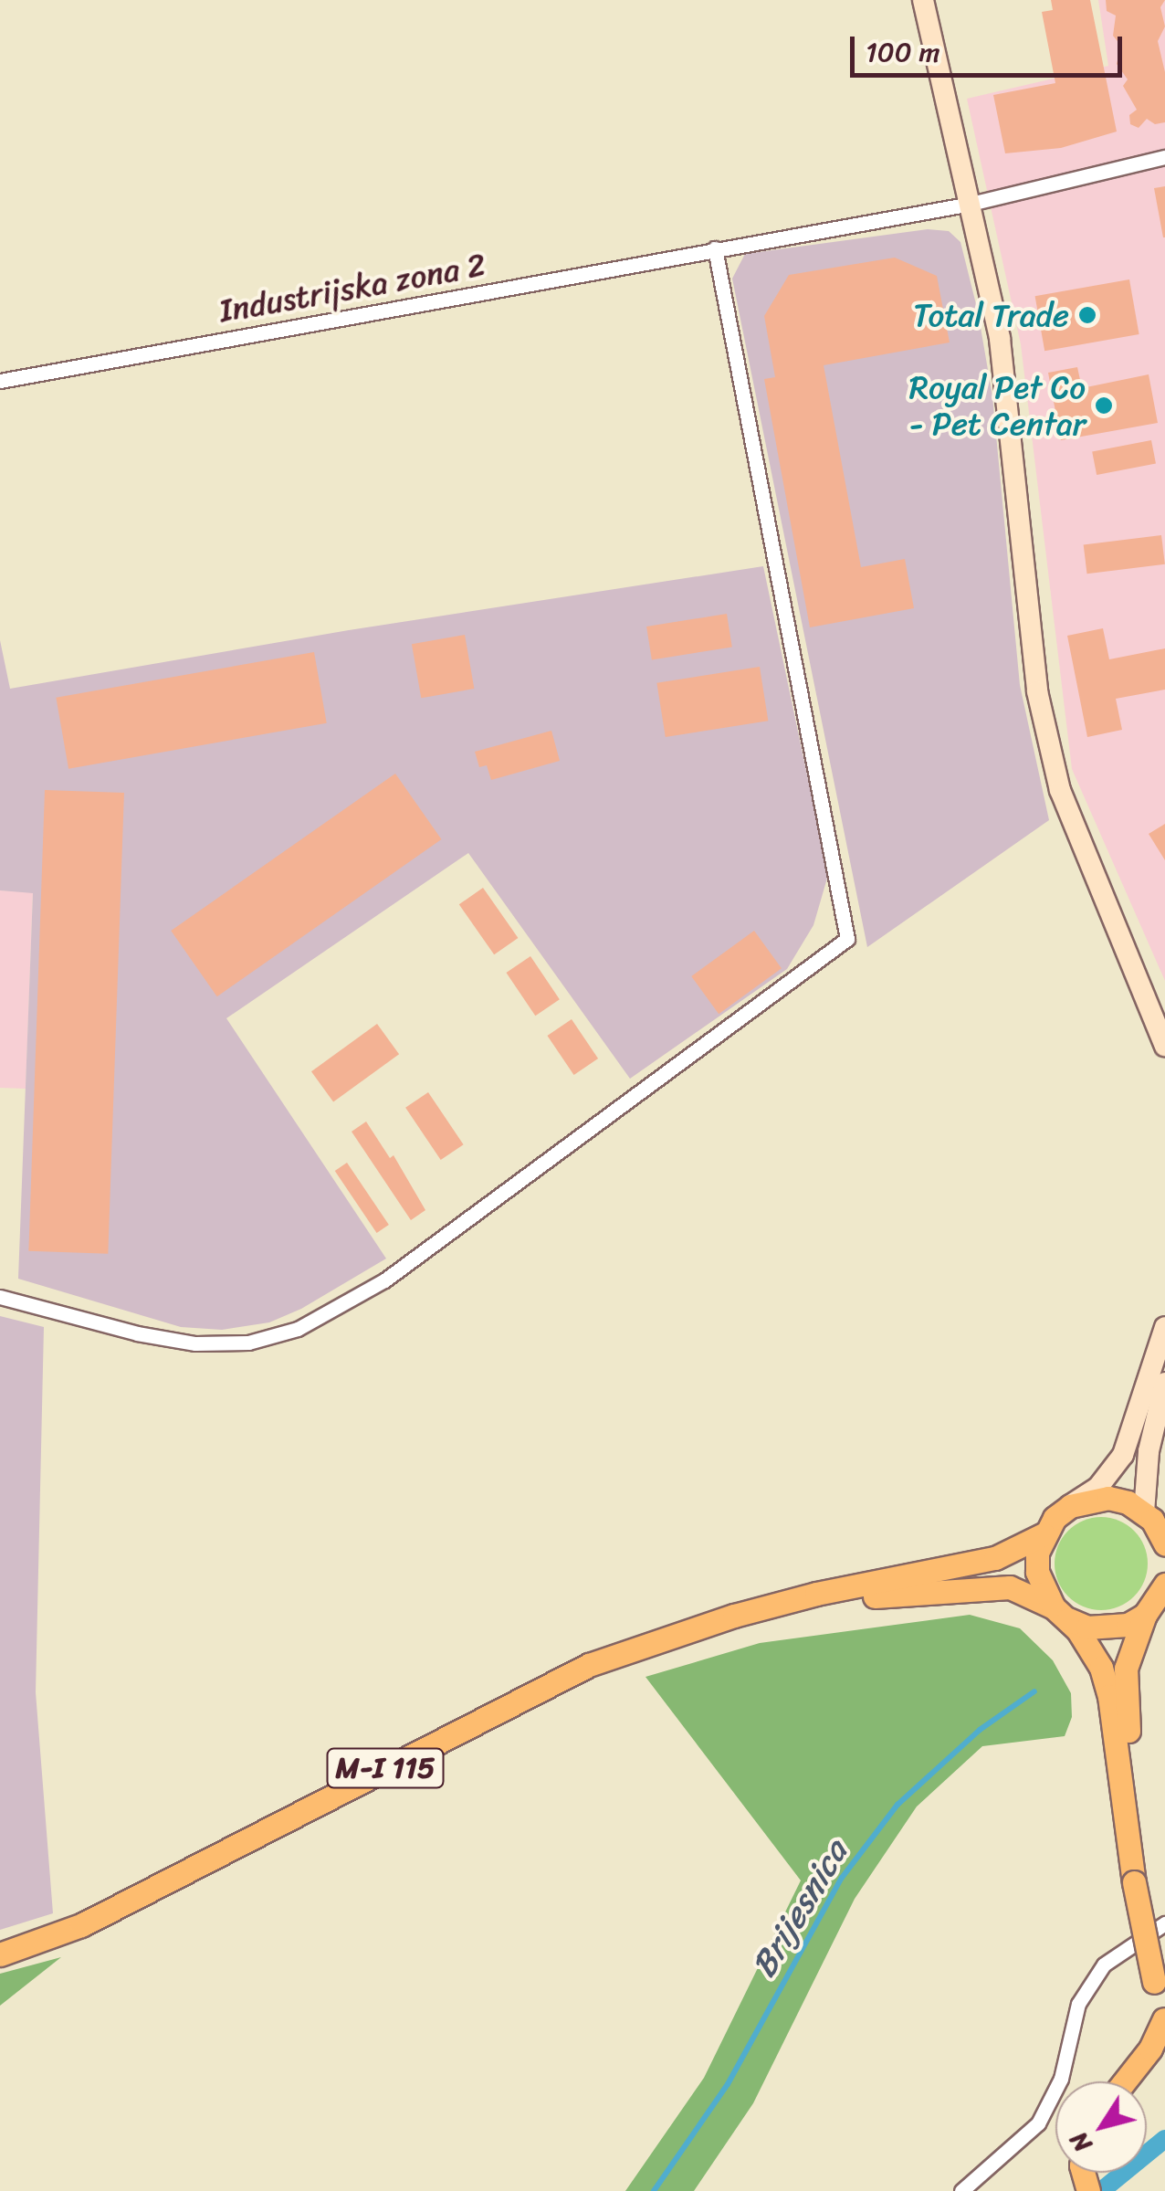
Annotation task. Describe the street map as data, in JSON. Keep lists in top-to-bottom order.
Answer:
{
  "streets": {
    "main road": ["M-I 115"],
    "street": ["Industrijska zona 2"]
  },
  "water": ["Brijesnica"],
  "places": ["Total Trade", "Royal Pet Co - Pet Centar"],
  "scale_bar": "100 m",
  "north": "bottom left"
}
